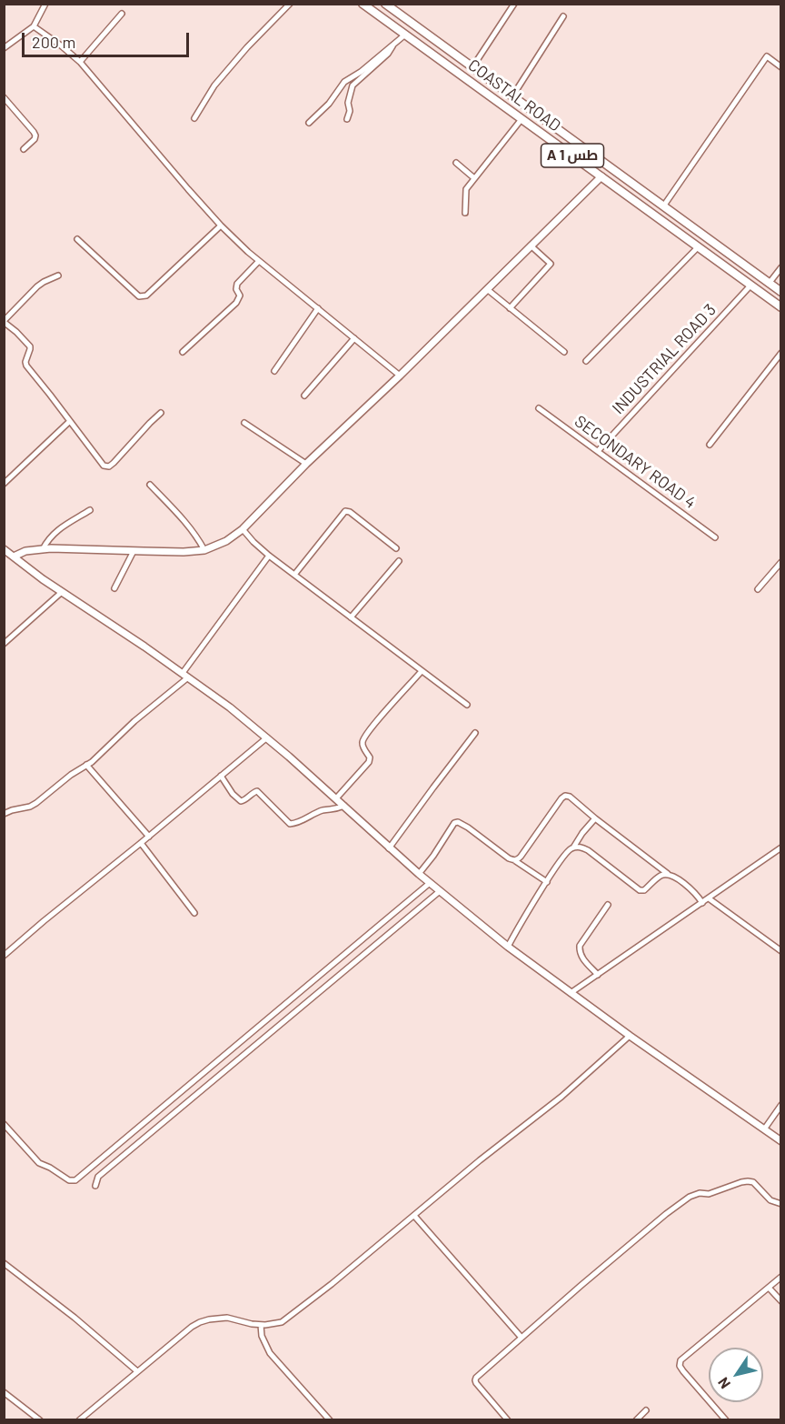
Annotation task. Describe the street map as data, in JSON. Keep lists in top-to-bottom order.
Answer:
{
  "streets": {
    "highway": ["COASTAL ROAD", "A 1 طس"],
    "street": ["INDUSTRIAL ROAD 3", "SECONDARY ROAD 4"]
  },
  "crossings": [
    ["COASTAL ROAD", "INDUSTRIAL ROAD 3"],
    ["INDUSTRIAL ROAD 3", "SECONDARY ROAD 4"]
  ],
  "scale_bar": "200 m",
  "north": "bottom left"
}
